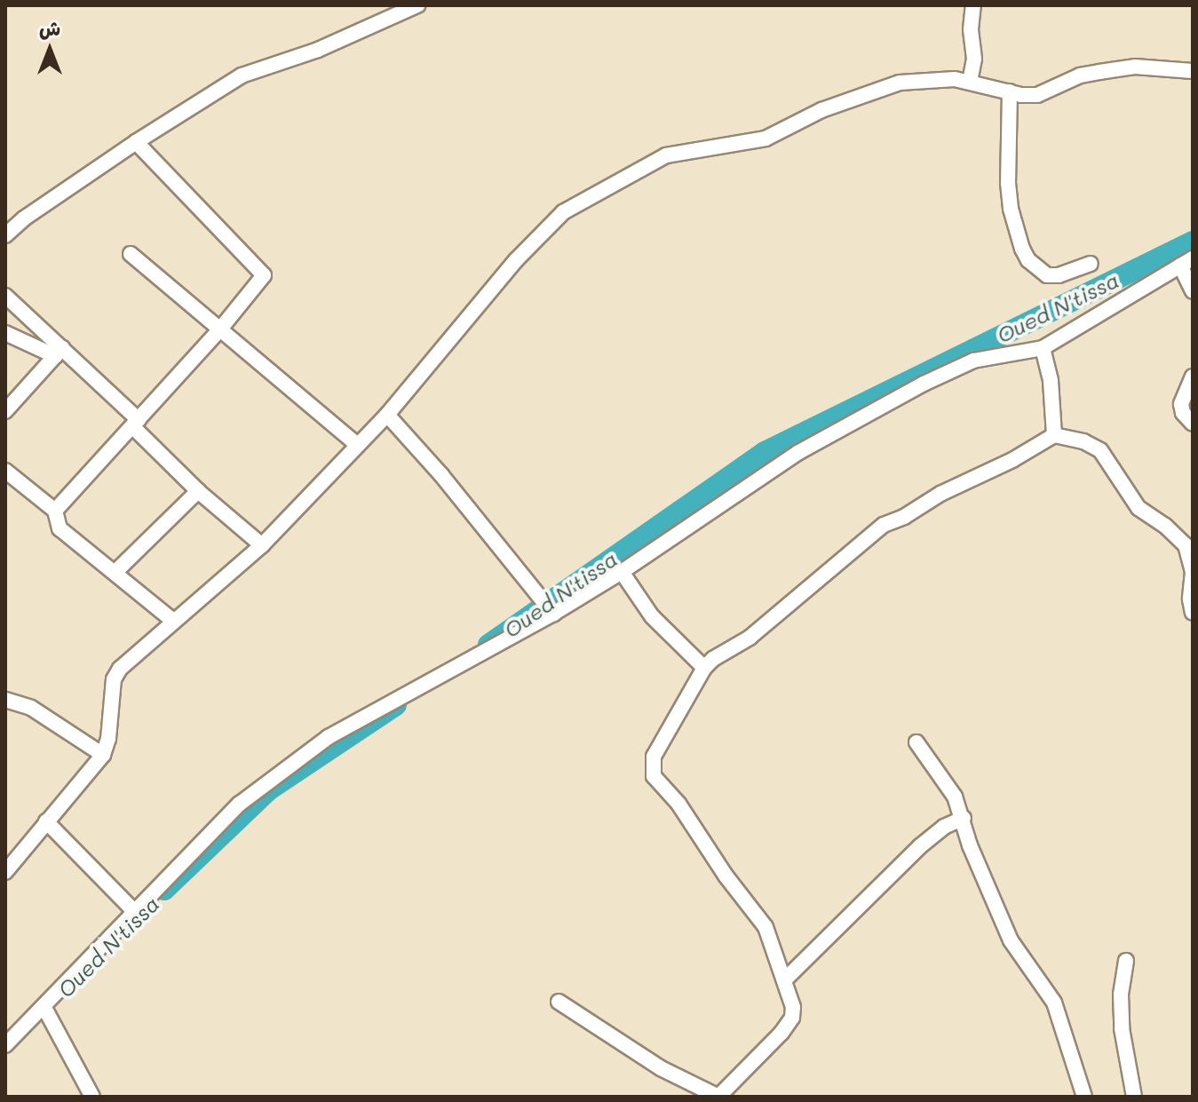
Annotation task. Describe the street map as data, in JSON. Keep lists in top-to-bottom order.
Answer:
{
  "water": ["Oued N'tissa"],
  "north": "top"
}
